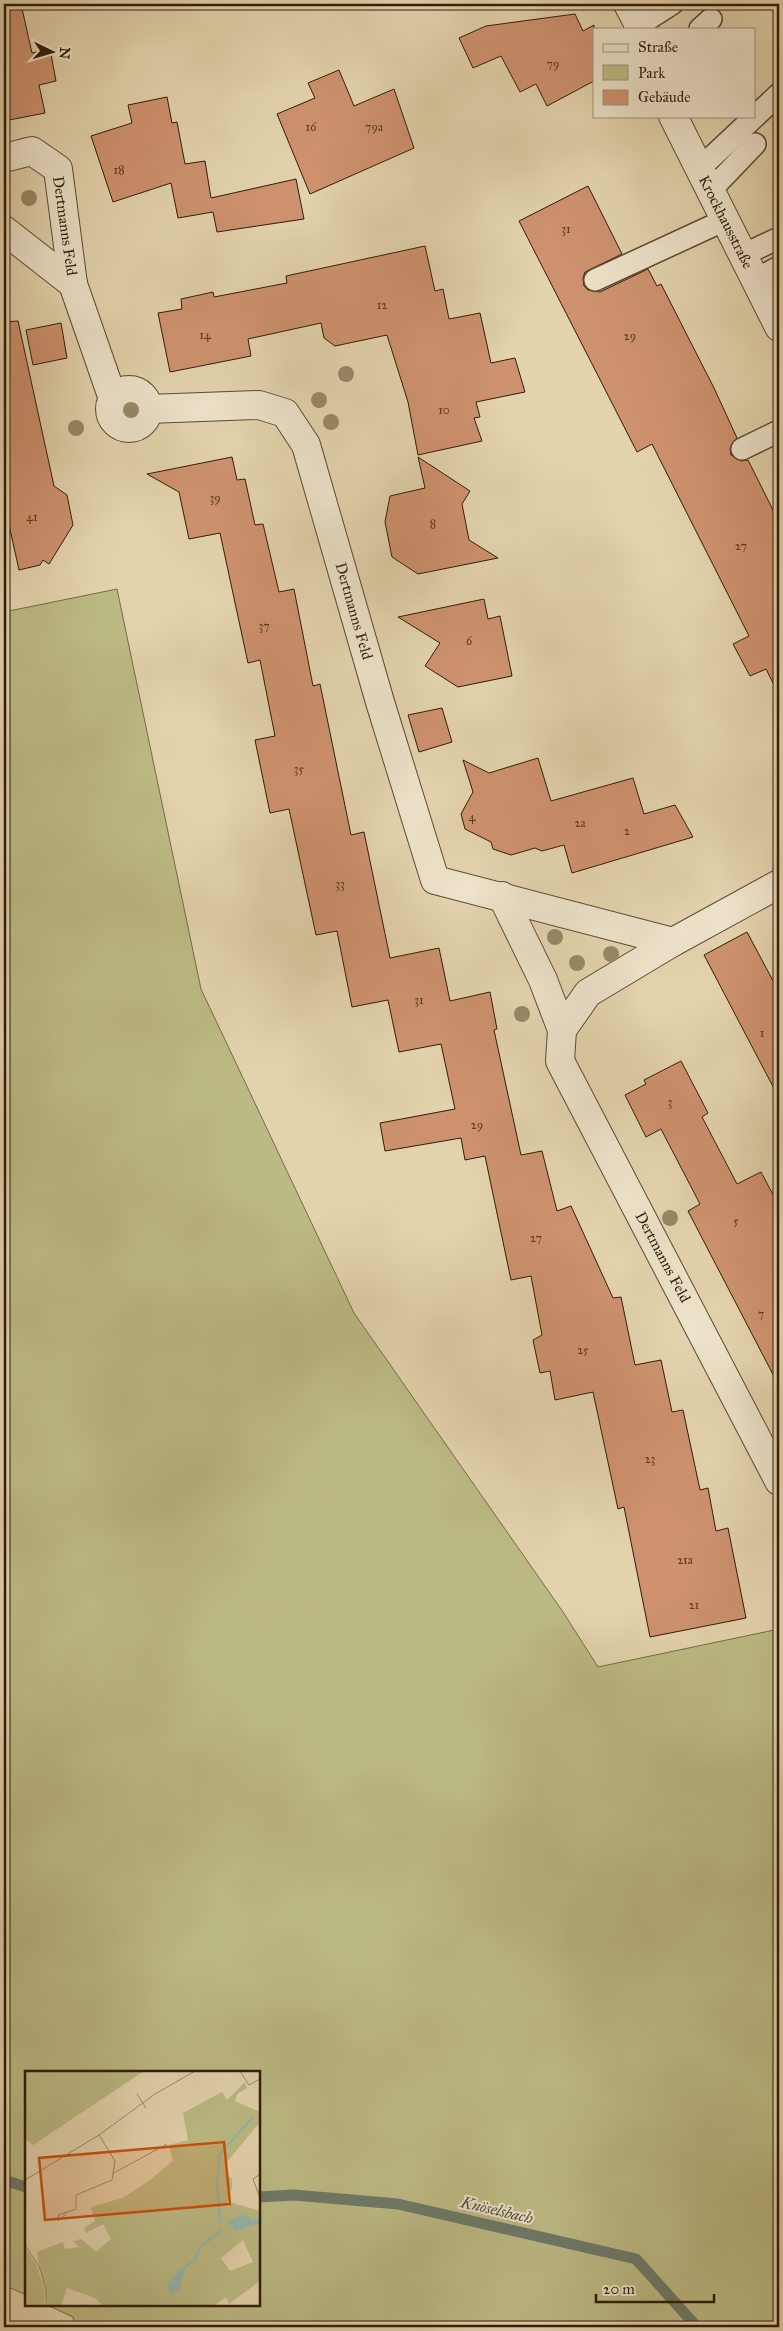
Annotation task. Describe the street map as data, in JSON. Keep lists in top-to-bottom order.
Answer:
{
  "streets": {
    "street": ["Krockhausstraße", "Dertmanns Feld"]
  },
  "water": ["Knöselsbach"],
  "house_numbers": [
    "79",
    "16",
    "79a",
    "18",
    "31",
    "12",
    "14",
    "29",
    "10",
    "39",
    "41",
    "8",
    "27",
    "37",
    "6",
    "35",
    "4",
    "2a",
    "2",
    "33",
    "31",
    "1",
    "3",
    "29",
    "5",
    "27",
    "7",
    "25",
    "23",
    "21a",
    "21"
  ],
  "legend": ["Straße", "Park", "Gebäude"],
  "scale_bar": "20 m",
  "north": "right"
}
